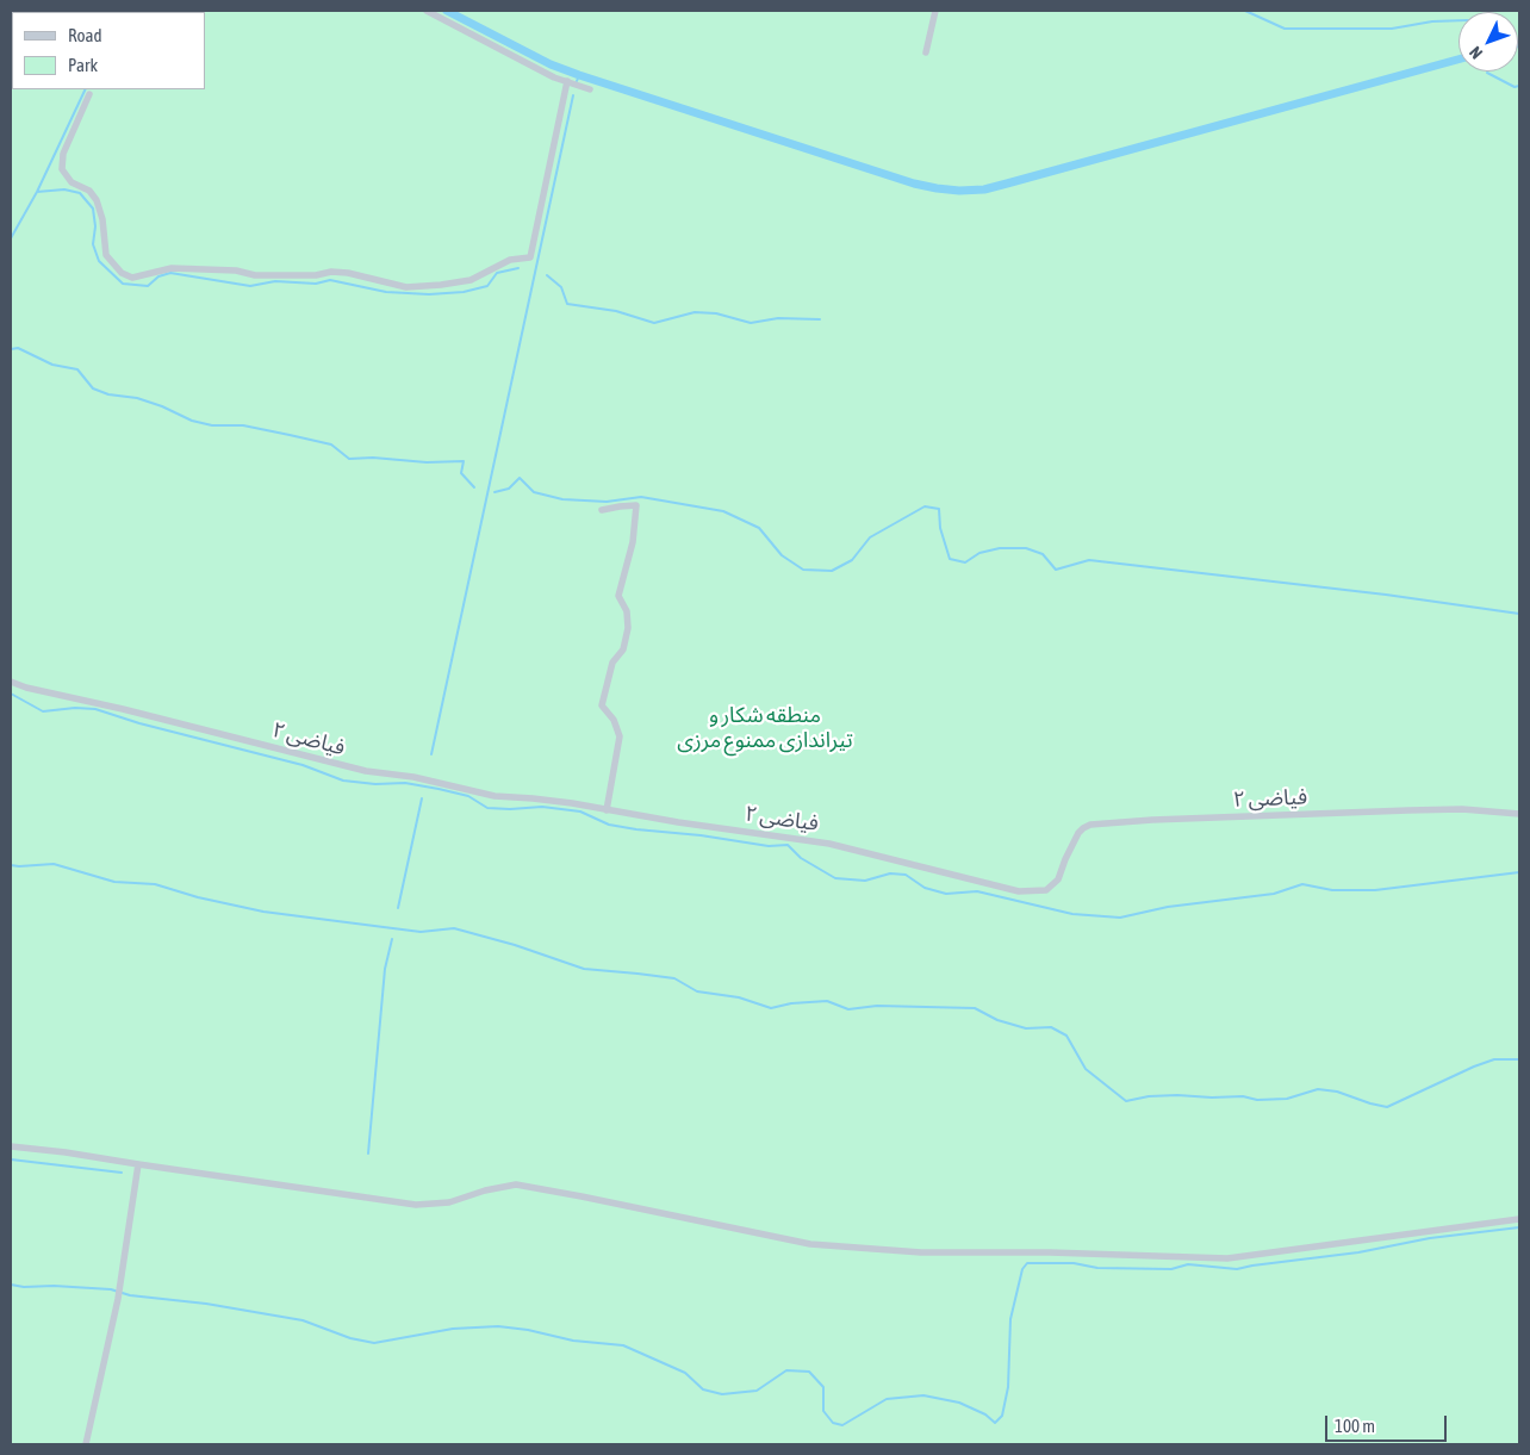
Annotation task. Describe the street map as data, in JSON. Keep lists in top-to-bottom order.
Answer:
{
  "streets": {
    "street": ["فیاضی ۲"]
  },
  "parks": ["منطقه شکار و تیراندازی ممنوع مرزی"],
  "legend": ["Road", "Park"],
  "scale_bar": "100 m",
  "north": "bottom left"
}
